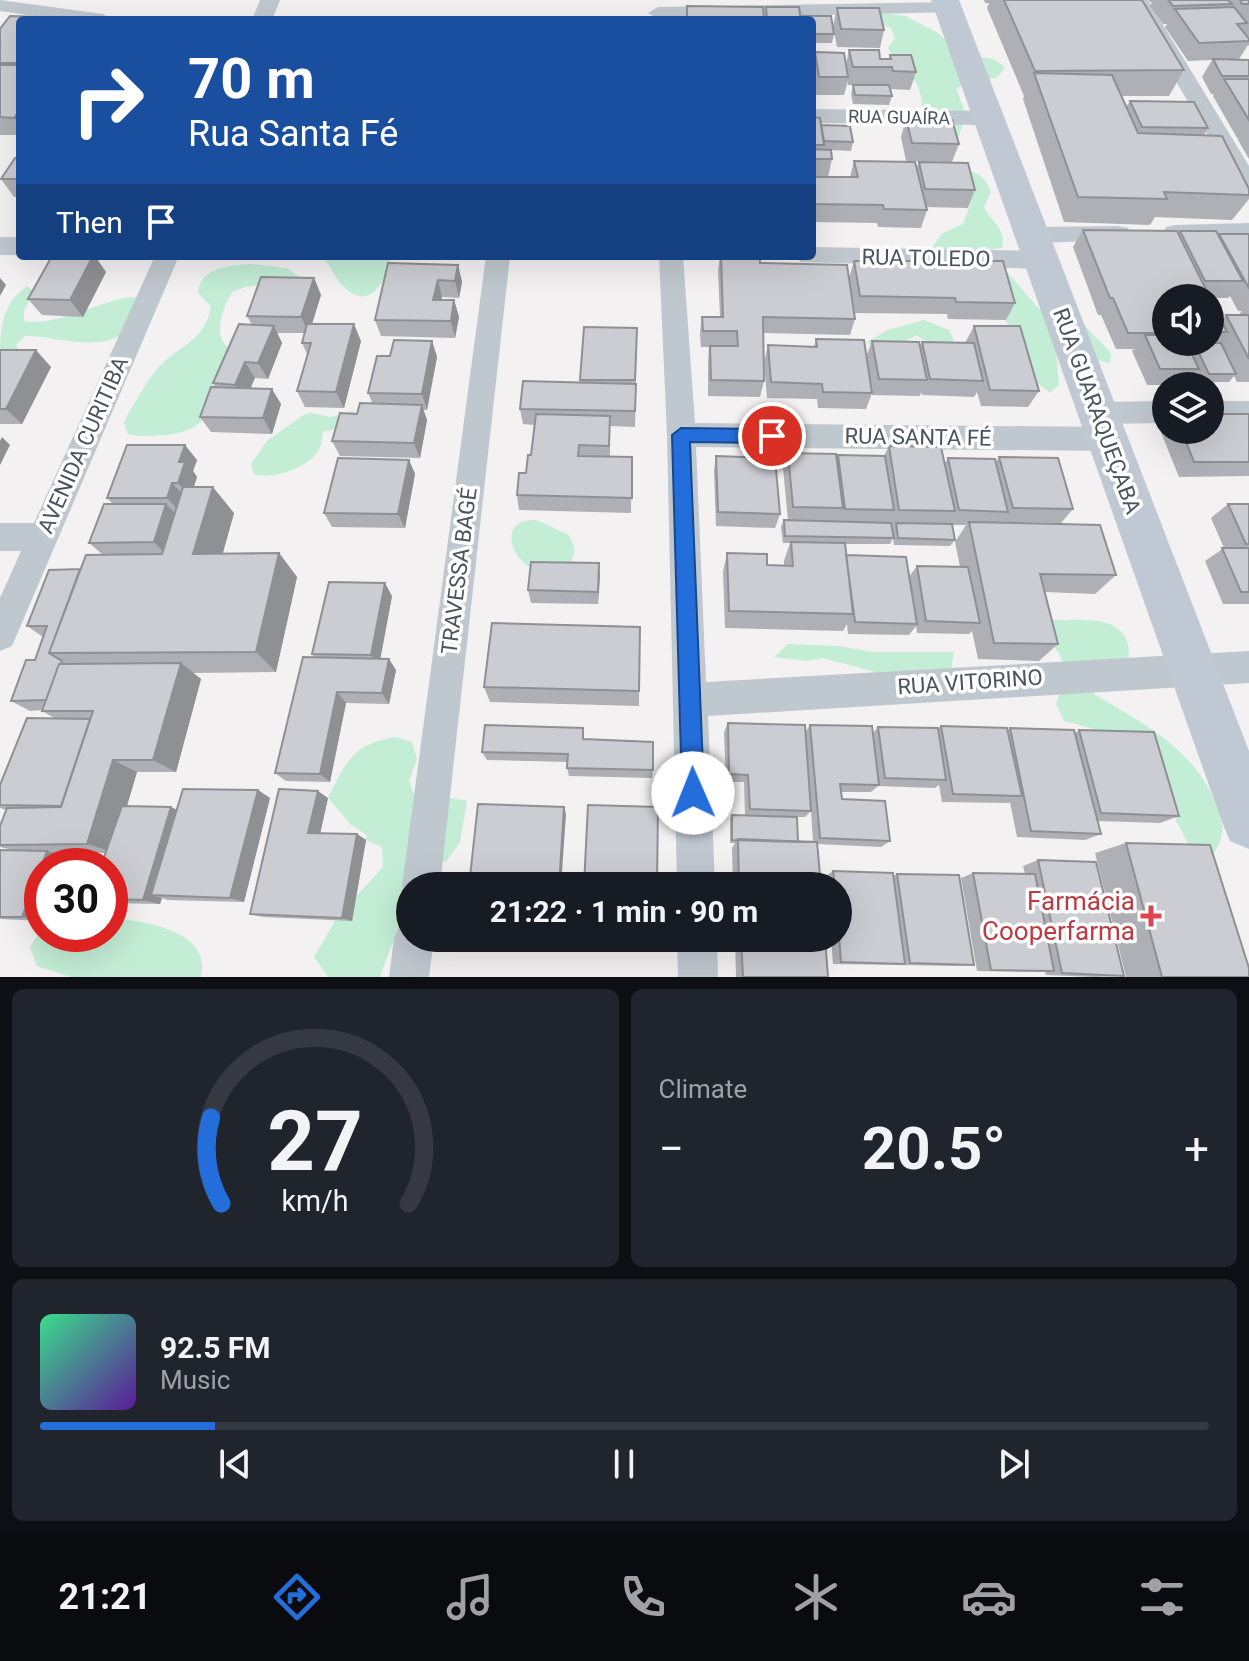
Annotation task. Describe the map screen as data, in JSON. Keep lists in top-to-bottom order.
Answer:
{
  "streets": {
    "main road": ["RUA GUARAQUEÇABA"],
    "street": [
      "RUA GUAÍRA",
      "RUA TOLEDO",
      "RUA SANTA FÉ",
      "AVENIDA CURITIBA",
      "TRAVESSA BAGÉ",
      "RUA VITORINO"
    ]
  },
  "crossings": [
    ["RUA GUAÍRA", "RUA GUARAQUEÇABA"],
    ["RUA TOLEDO", "RUA GUARAQUEÇABA"],
    ["RUA GUARAQUEÇABA", "RUA SANTA FÉ"],
    ["RUA GUARAQUEÇABA", "RUA VITORINO"]
  ],
  "places": {
    "health": ["Farmácia Cooperfarma"]
  },
  "page": {
    "turn": ["70 m", "Rua Santa Fé"],
    "then": "Then",
    "limit": "30",
    "trip": "21:22 · 1 min · 90 m",
    "tile": "Climate",
    "heat": ["−", "20.5°", "+"],
    "song": ["92.5 FM", "Music"],
    "tabs": "21:21",
    "gauge": ["27", "km/h"]
  }
}
